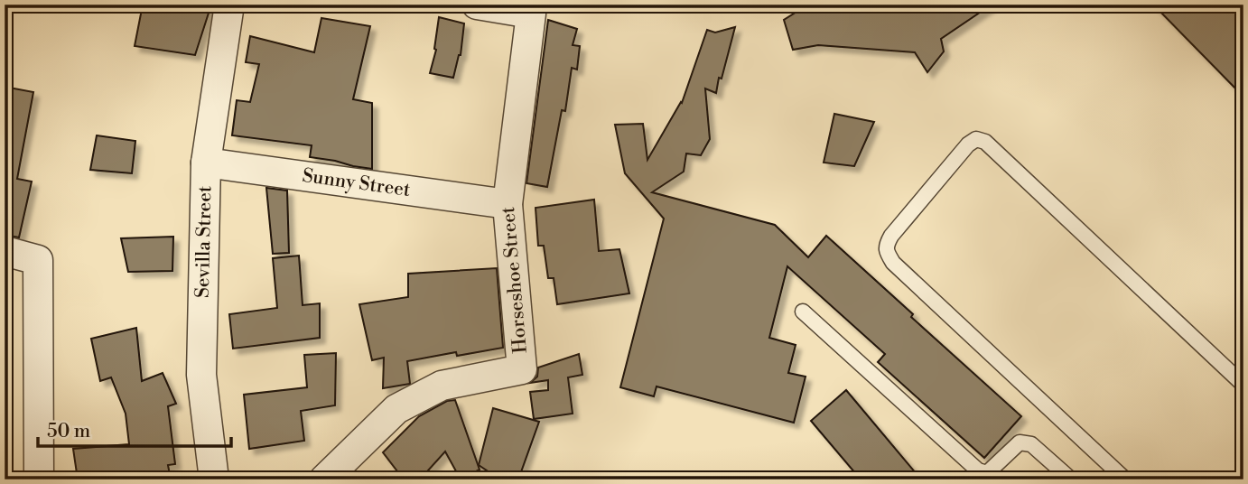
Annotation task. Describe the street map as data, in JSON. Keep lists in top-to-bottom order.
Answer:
{
  "streets": {
    "street": ["Sunny Street", "Sevilla Street", "Horseshoe Street"]
  },
  "crossings": [
    ["Sunny Street", "Sevilla Street"],
    ["Sunny Street", "Horseshoe Street"]
  ],
  "scale_bar": "50 m"
}
